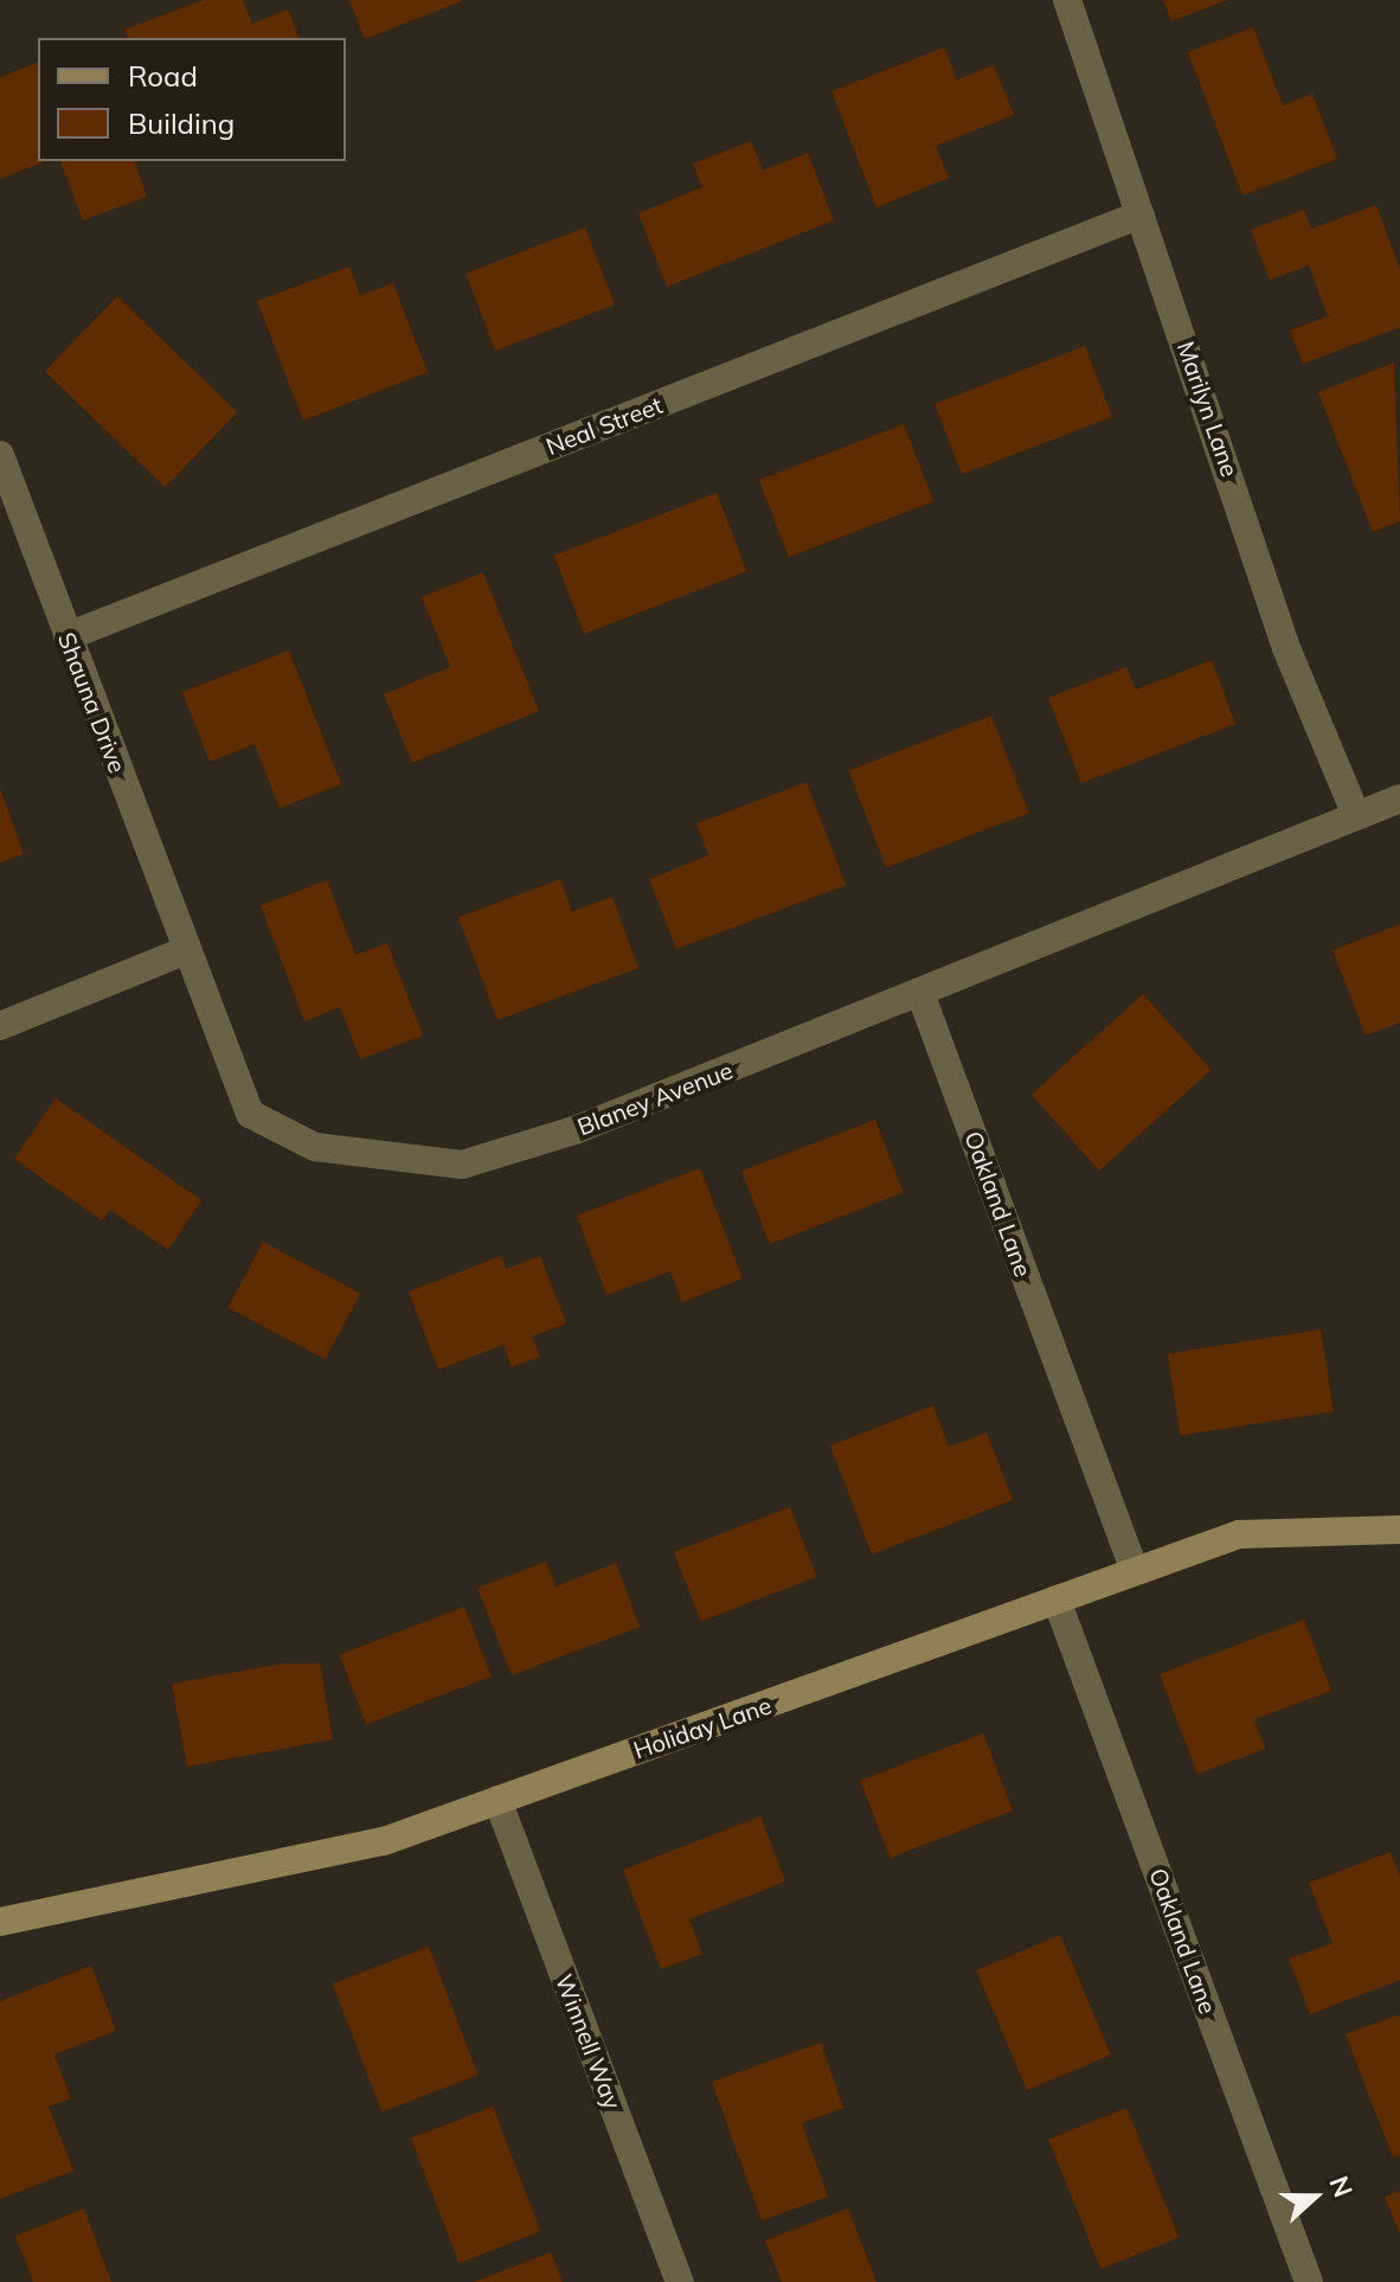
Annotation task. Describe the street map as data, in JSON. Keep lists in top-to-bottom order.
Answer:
{
  "streets": {
    "street": [
      "Marilyn Lane",
      "Neal Street",
      "Shauna Drive",
      "Blaney Avenue",
      "Oakland Lane",
      "Holiday Lane",
      "Winnell Way"
    ]
  },
  "crossings": [
    ["Marilyn Lane", "Neal Street"],
    ["Marilyn Lane", "Blaney Avenue"],
    ["Neal Street", "Shauna Drive"],
    ["Shauna Drive", "Blaney Avenue"],
    ["Blaney Avenue", "Oakland Lane"],
    ["Oakland Lane", "Holiday Lane"],
    ["Holiday Lane", "Winnell Way"]
  ],
  "legend": ["Road", "Building"],
  "north": "right"
}
